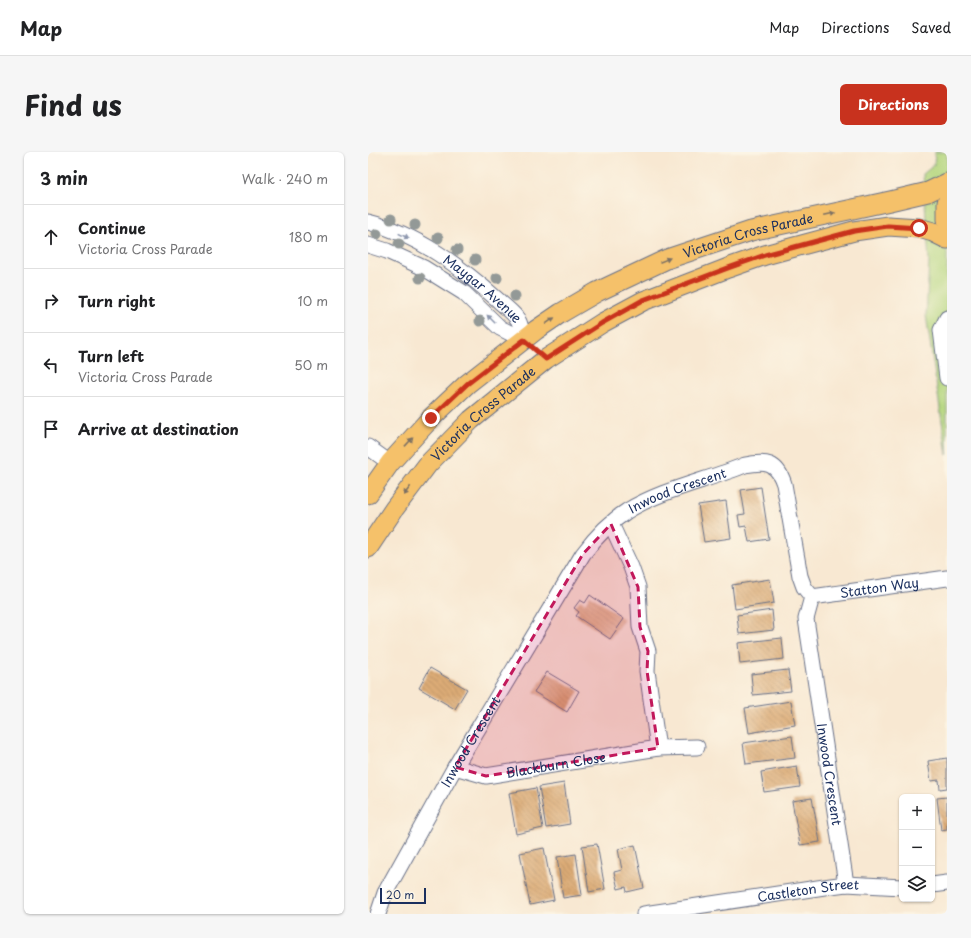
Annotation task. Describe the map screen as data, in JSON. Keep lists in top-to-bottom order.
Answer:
{
  "streets": {
    "main road": ["Victoria Cross Parade"],
    "street": [
      "Maygar Avenue",
      "Inwood Crescent",
      "Statton Way",
      "Blackburn Close",
      "Castleton Street"
    ]
  },
  "crossings": [
    ["Victoria Cross Parade", "Maygar Avenue"],
    ["Inwood Crescent", "Statton Way"],
    ["Inwood Crescent", "Blackburn Close"],
    ["Inwood Crescent", "Castleton Street"]
  ],
  "scale_bar": "20 m",
  "page": {
    "header": "Map",
    "nav": ["Map", "Directions", "Saved"],
    "title": "Find us",
    "buttons": "Directions",
    "heading": ["3 min", "Walk · 240 m"],
    "list": [
      ["Continue", "Victoria Cross Parade", "180 m"],
      ["Turn right", "10 m"],
      ["Turn left", "Victoria Cross Parade", "50 m"],
      "Arrive at destination"
    ],
    "map_buttons": ["+", "−"],
    "scale": "20 m"
  }
}
